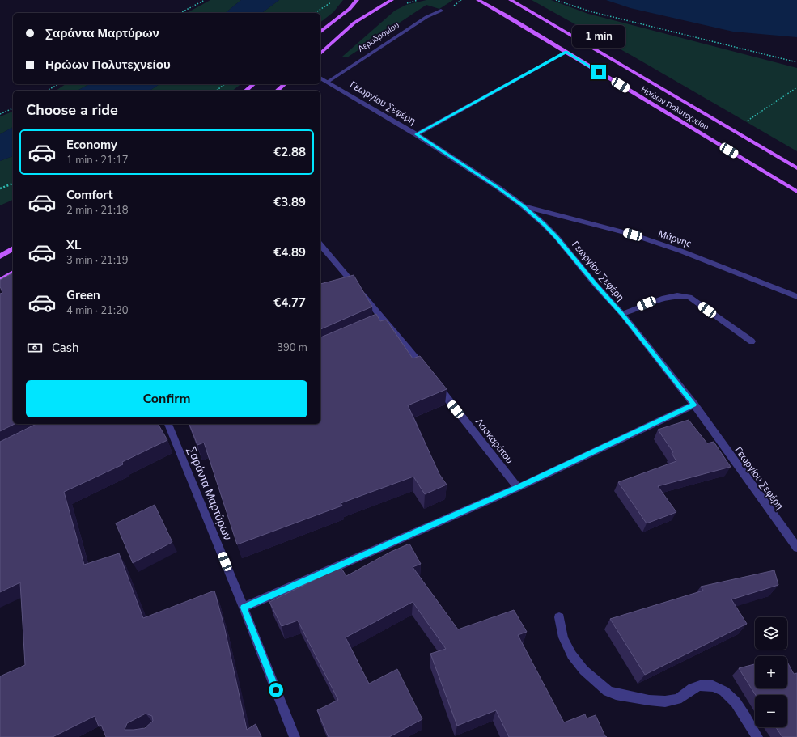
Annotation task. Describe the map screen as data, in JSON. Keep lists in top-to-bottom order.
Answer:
{
  "streets": {
    "main road": ["Ηρώων Πολυτεχνείου"],
    "street": [
      "Αεροδρομίου",
      "Γεωργίου Σεφέρη",
      "Μάρνης",
      "Λασκαράτου",
      "Σαράντα Μαρτύρων"
    ]
  },
  "crossings": [
    ["Αεροδρομίου", "Γεωργίου Σεφέρη"],
    ["Γεωργίου Σεφέρη", "Μάρνης"]
  ],
  "page": {
    "banner": ["Σαράντα Μαρτύρων", "Ηρώων Πολυτεχνείου"],
    "bubble": "1 min",
    "heading": "Choose a ride",
    "list": [
      {
        "name": "Economy",
        "note": "1 min · 21:17",
        "value": "€2.88"
      },
      {
        "name": "Comfort",
        "note": "2 min · 21:18",
        "value": "€3.89"
      },
      {
        "name": "XL",
        "note": "3 min · 21:19",
        "value": "€4.89"
      },
      {
        "name": "Green",
        "note": "4 min · 21:20",
        "value": "€4.77"
      }
    ],
    "pay": ["Cash", "390 m"],
    "buttons": "Confirm",
    "map_buttons": ["+", "−"]
  }
}
